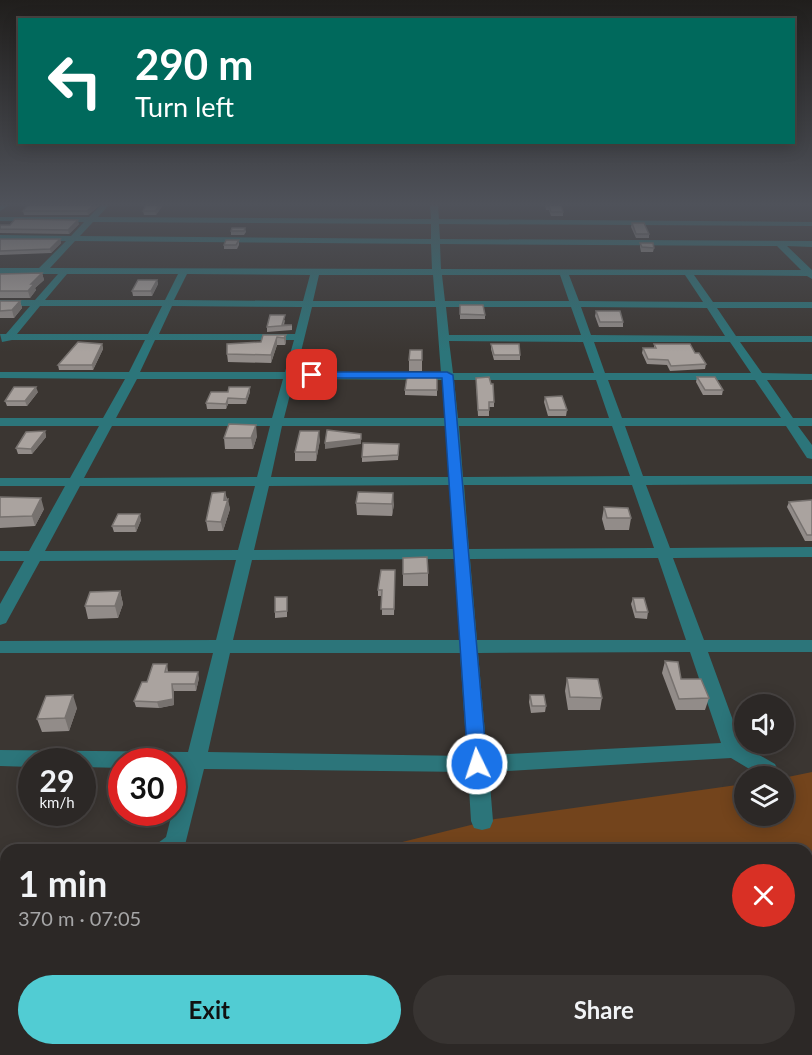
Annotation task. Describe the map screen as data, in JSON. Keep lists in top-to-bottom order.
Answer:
{
  "page": {
    "turn": ["290 m", "Turn left"],
    "speed": "29 km/h",
    "limit": "30",
    "heading": ["1 min", "370 m · 07:05"],
    "buttons": ["Exit", "Share"]
  }
}
